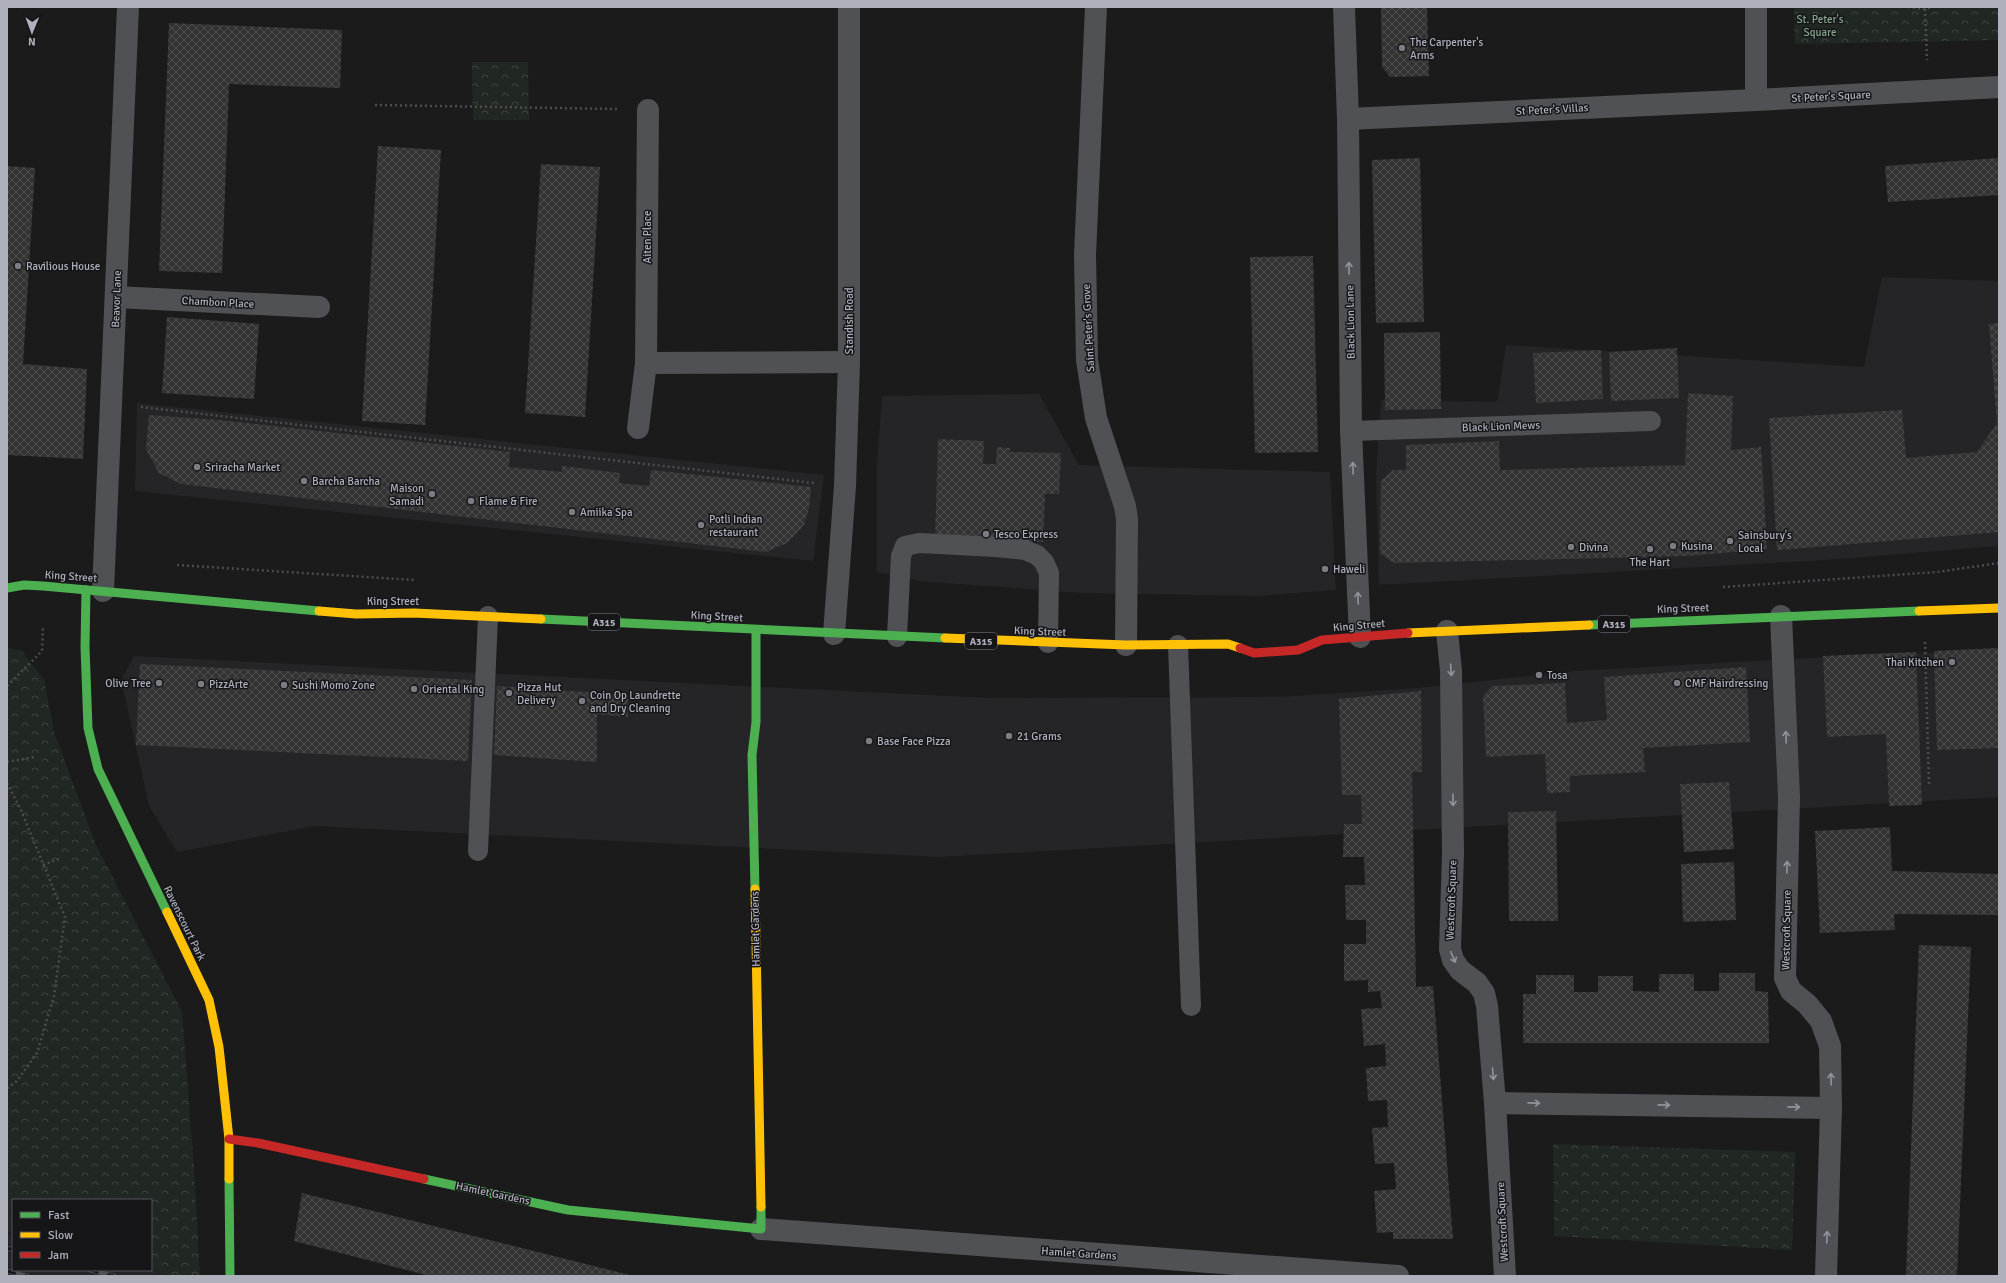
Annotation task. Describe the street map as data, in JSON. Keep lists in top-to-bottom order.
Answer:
{
  "streets": {
    "main road": [
      "King Street",
      "A315",
      "Ravenscourt Park",
      "Hamlet Gardens"
    ],
    "street": [
      "St Peter's Square",
      "St Peter's Villas",
      "Aiten Place",
      "Beavor Lane",
      "Chambon Place",
      "Standish Road",
      "Black Lion Lane",
      "Saint Peter's Grove",
      "Westcroft Square"
    ],
    "lane": ["Black Lion Mews"]
  },
  "crossings": [
    ["St Peter's Square", "St Peter's Villas"],
    ["St Peter's Villas", "Black Lion Lane"],
    ["Beavor Lane", "Chambon Place"],
    ["Beavor Lane", "King Street"],
    ["Beavor Lane", "Ravenscourt Park"],
    ["Standish Road", "King Street"],
    ["Black Lion Lane", "Black Lion Mews"],
    ["Black Lion Lane", "King Street"],
    ["Saint Peter's Grove", "King Street"],
    ["King Street", "Westcroft Square"],
    ["King Street", "Ravenscourt Park"],
    ["King Street", "Hamlet Gardens"],
    ["Ravenscourt Park", "Hamlet Gardens"]
  ],
  "one_way": ["Black Lion Lane"],
  "parks": ["St. Peter's Square"],
  "places": [
    "The Carpenter's Arms",
    "Ravilious House",
    "Sriracha Market",
    "Barcha Barcha",
    "Maison Samadi",
    "Flame & Fire",
    "Amiika Spa",
    "Potli Indian restaurant",
    "Tesco Express",
    "Sainsbury's Local",
    "Kusina",
    "Divina",
    "The Hart",
    "Haweli",
    "Thai Kitchen",
    "Tosa",
    "Olive Tree",
    "CMF Hairdressing",
    "PizzArte",
    "Sushi Momo Zone",
    "Oriental King",
    "Pizza Hut Delivery",
    "Coin Op Laundrette and Dry Cleaning",
    "21 Grams",
    "Base Face Pizza"
  ],
  "legend": ["Fast", "Slow", "Jam"],
  "north": "bottom"
}
